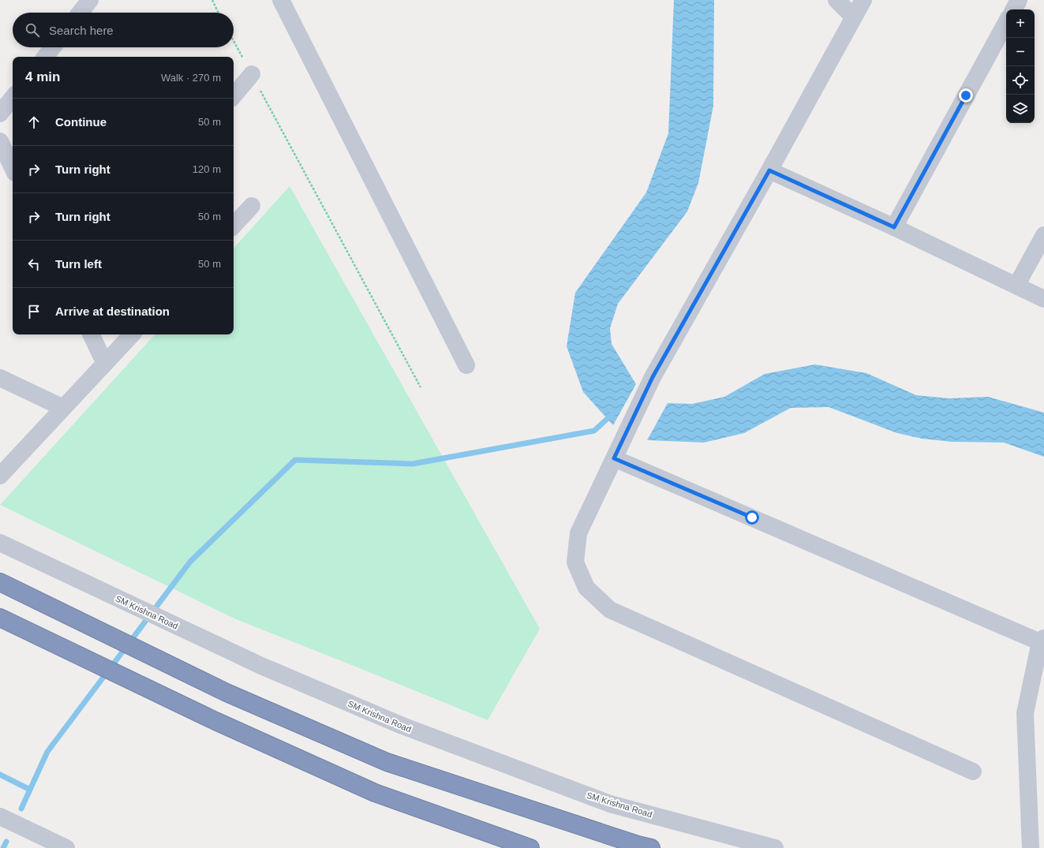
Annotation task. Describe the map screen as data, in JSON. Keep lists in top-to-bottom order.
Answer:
{
  "streets": {
    "street": ["SM Krishna Road"]
  },
  "page": {
    "map_buttons": ["+", "−"],
    "search": "Search here",
    "heading": ["4 min", "Walk · 270 m"],
    "list": [
      ["Continue", "50 m"],
      ["Turn right", "120 m"],
      ["Turn right", "50 m"],
      ["Turn left", "50 m"],
      "Arrive at destination"
    ]
  }
}
